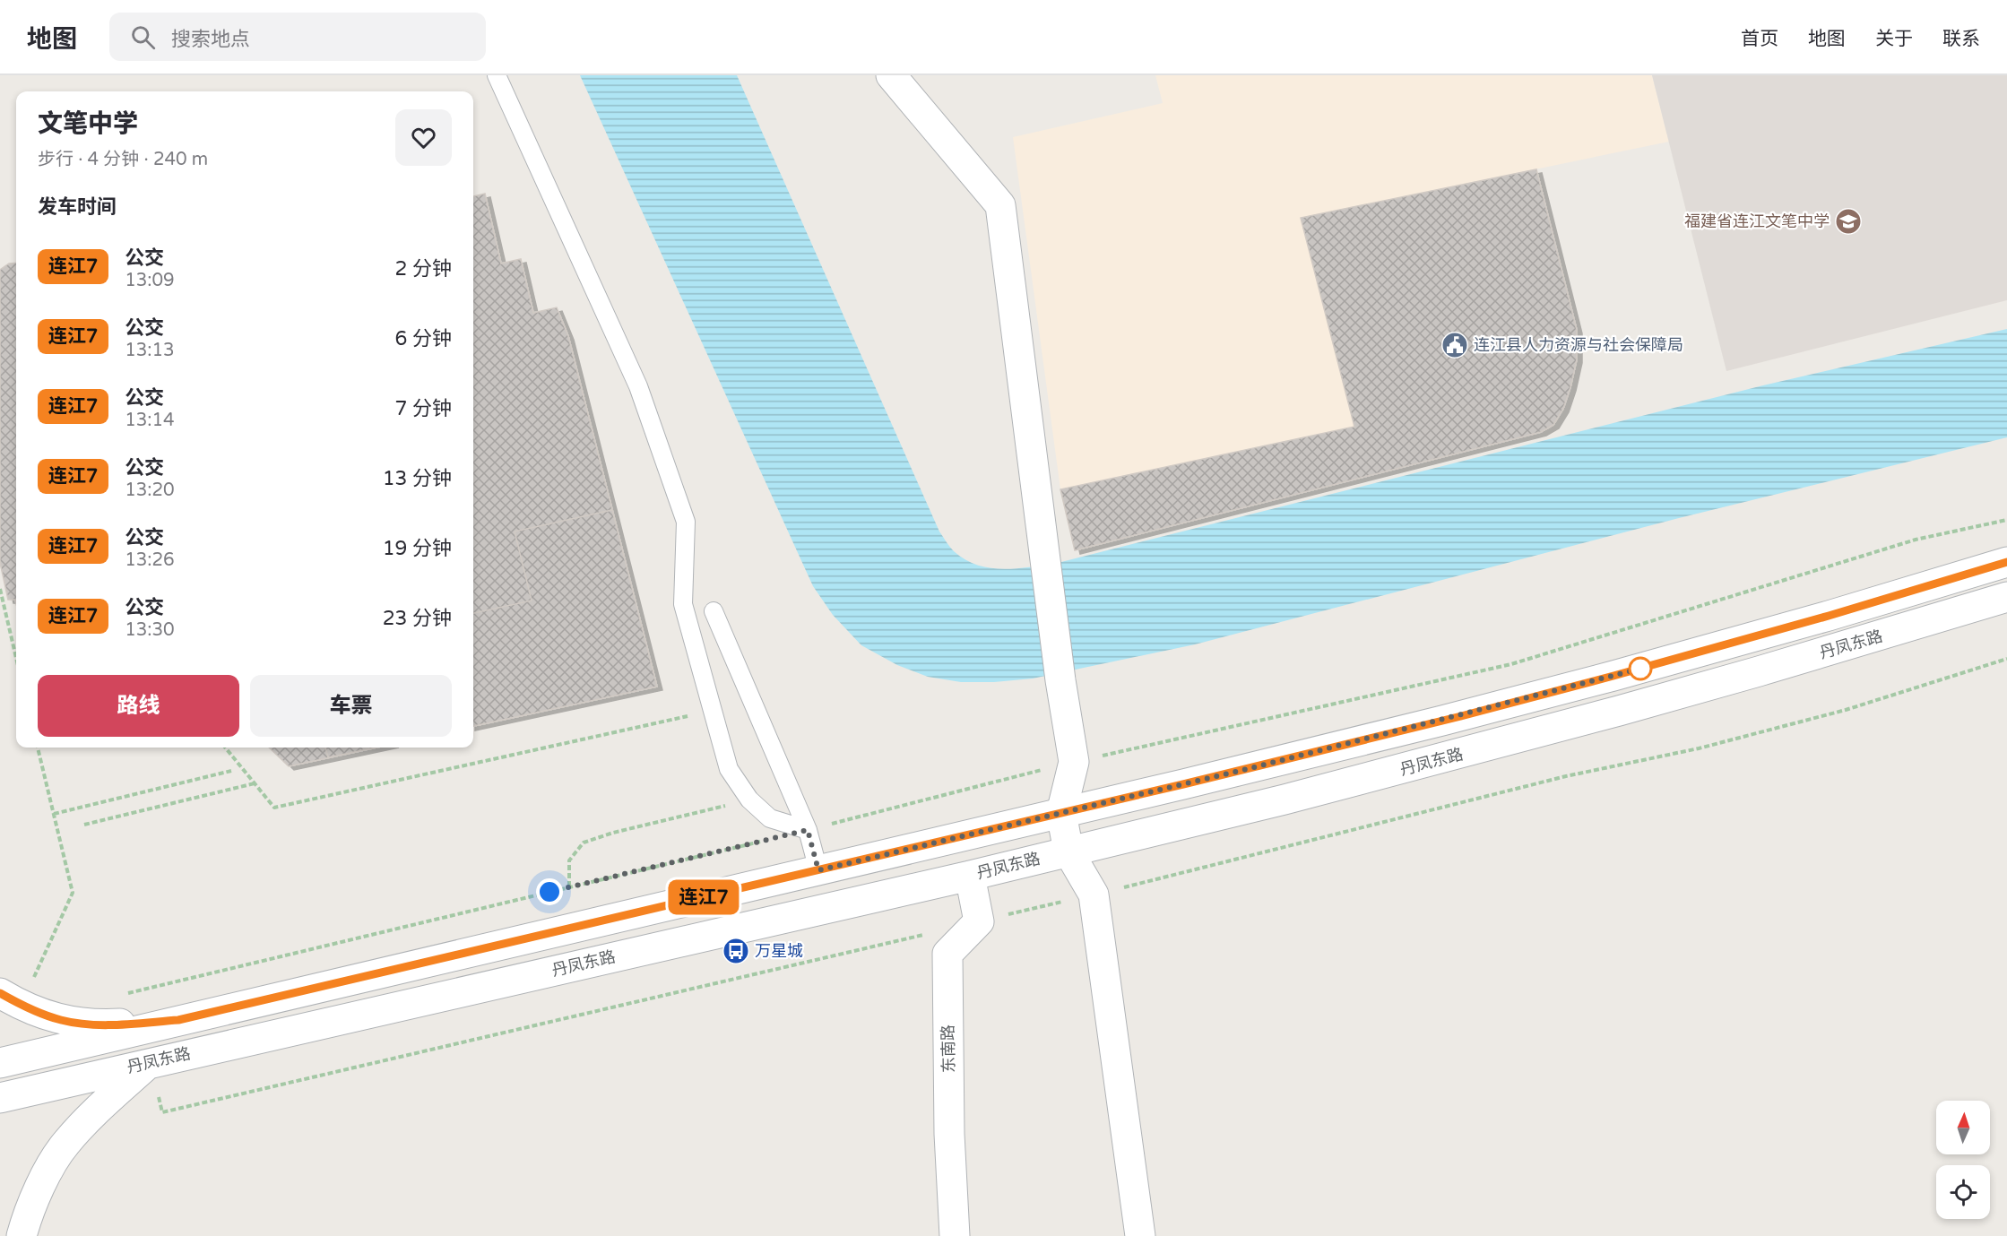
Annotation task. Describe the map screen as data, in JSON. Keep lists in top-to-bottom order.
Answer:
{
  "streets": {
    "main road": ["丹凤东路", "东南路"]
  },
  "crossings": [
    ["丹凤东路", "东南路"]
  ],
  "places": {
    "school or university": ["福建省连江文笔中学"],
    "public building": ["连江县人力资源与社会保障局"],
    "bus stop": ["万星城"]
  },
  "lines": ["bus line 连江7"],
  "north": "top",
  "page": {
    "header": "地图",
    "search": "搜索地点",
    "nav": [
      "首页",
      "地图",
      "关于",
      "联系"
    ],
    "on_map": "连江7",
    "heading": [
      ["文笔中学", "步行 · 4 分钟 · 240 m"],
      "发车时间"
    ],
    "list": [
      {
        "mark": "连江7",
        "name": "公交",
        "note": "13:09",
        "value": "2 分钟"
      },
      {
        "mark": "连江7",
        "name": "公交",
        "note": "13:13",
        "value": "6 分钟"
      },
      {
        "mark": "连江7",
        "name": "公交",
        "note": "13:14",
        "value": "7 分钟"
      },
      {
        "mark": "连江7",
        "name": "公交",
        "note": "13:20",
        "value": "13 分钟"
      },
      {
        "mark": "连江7",
        "name": "公交",
        "note": "13:26",
        "value": "19 分钟"
      },
      {
        "mark": "连江7",
        "name": "公交",
        "note": "13:30",
        "value": "23 分钟"
      }
    ],
    "buttons": ["路线", "车票"]
  }
}
